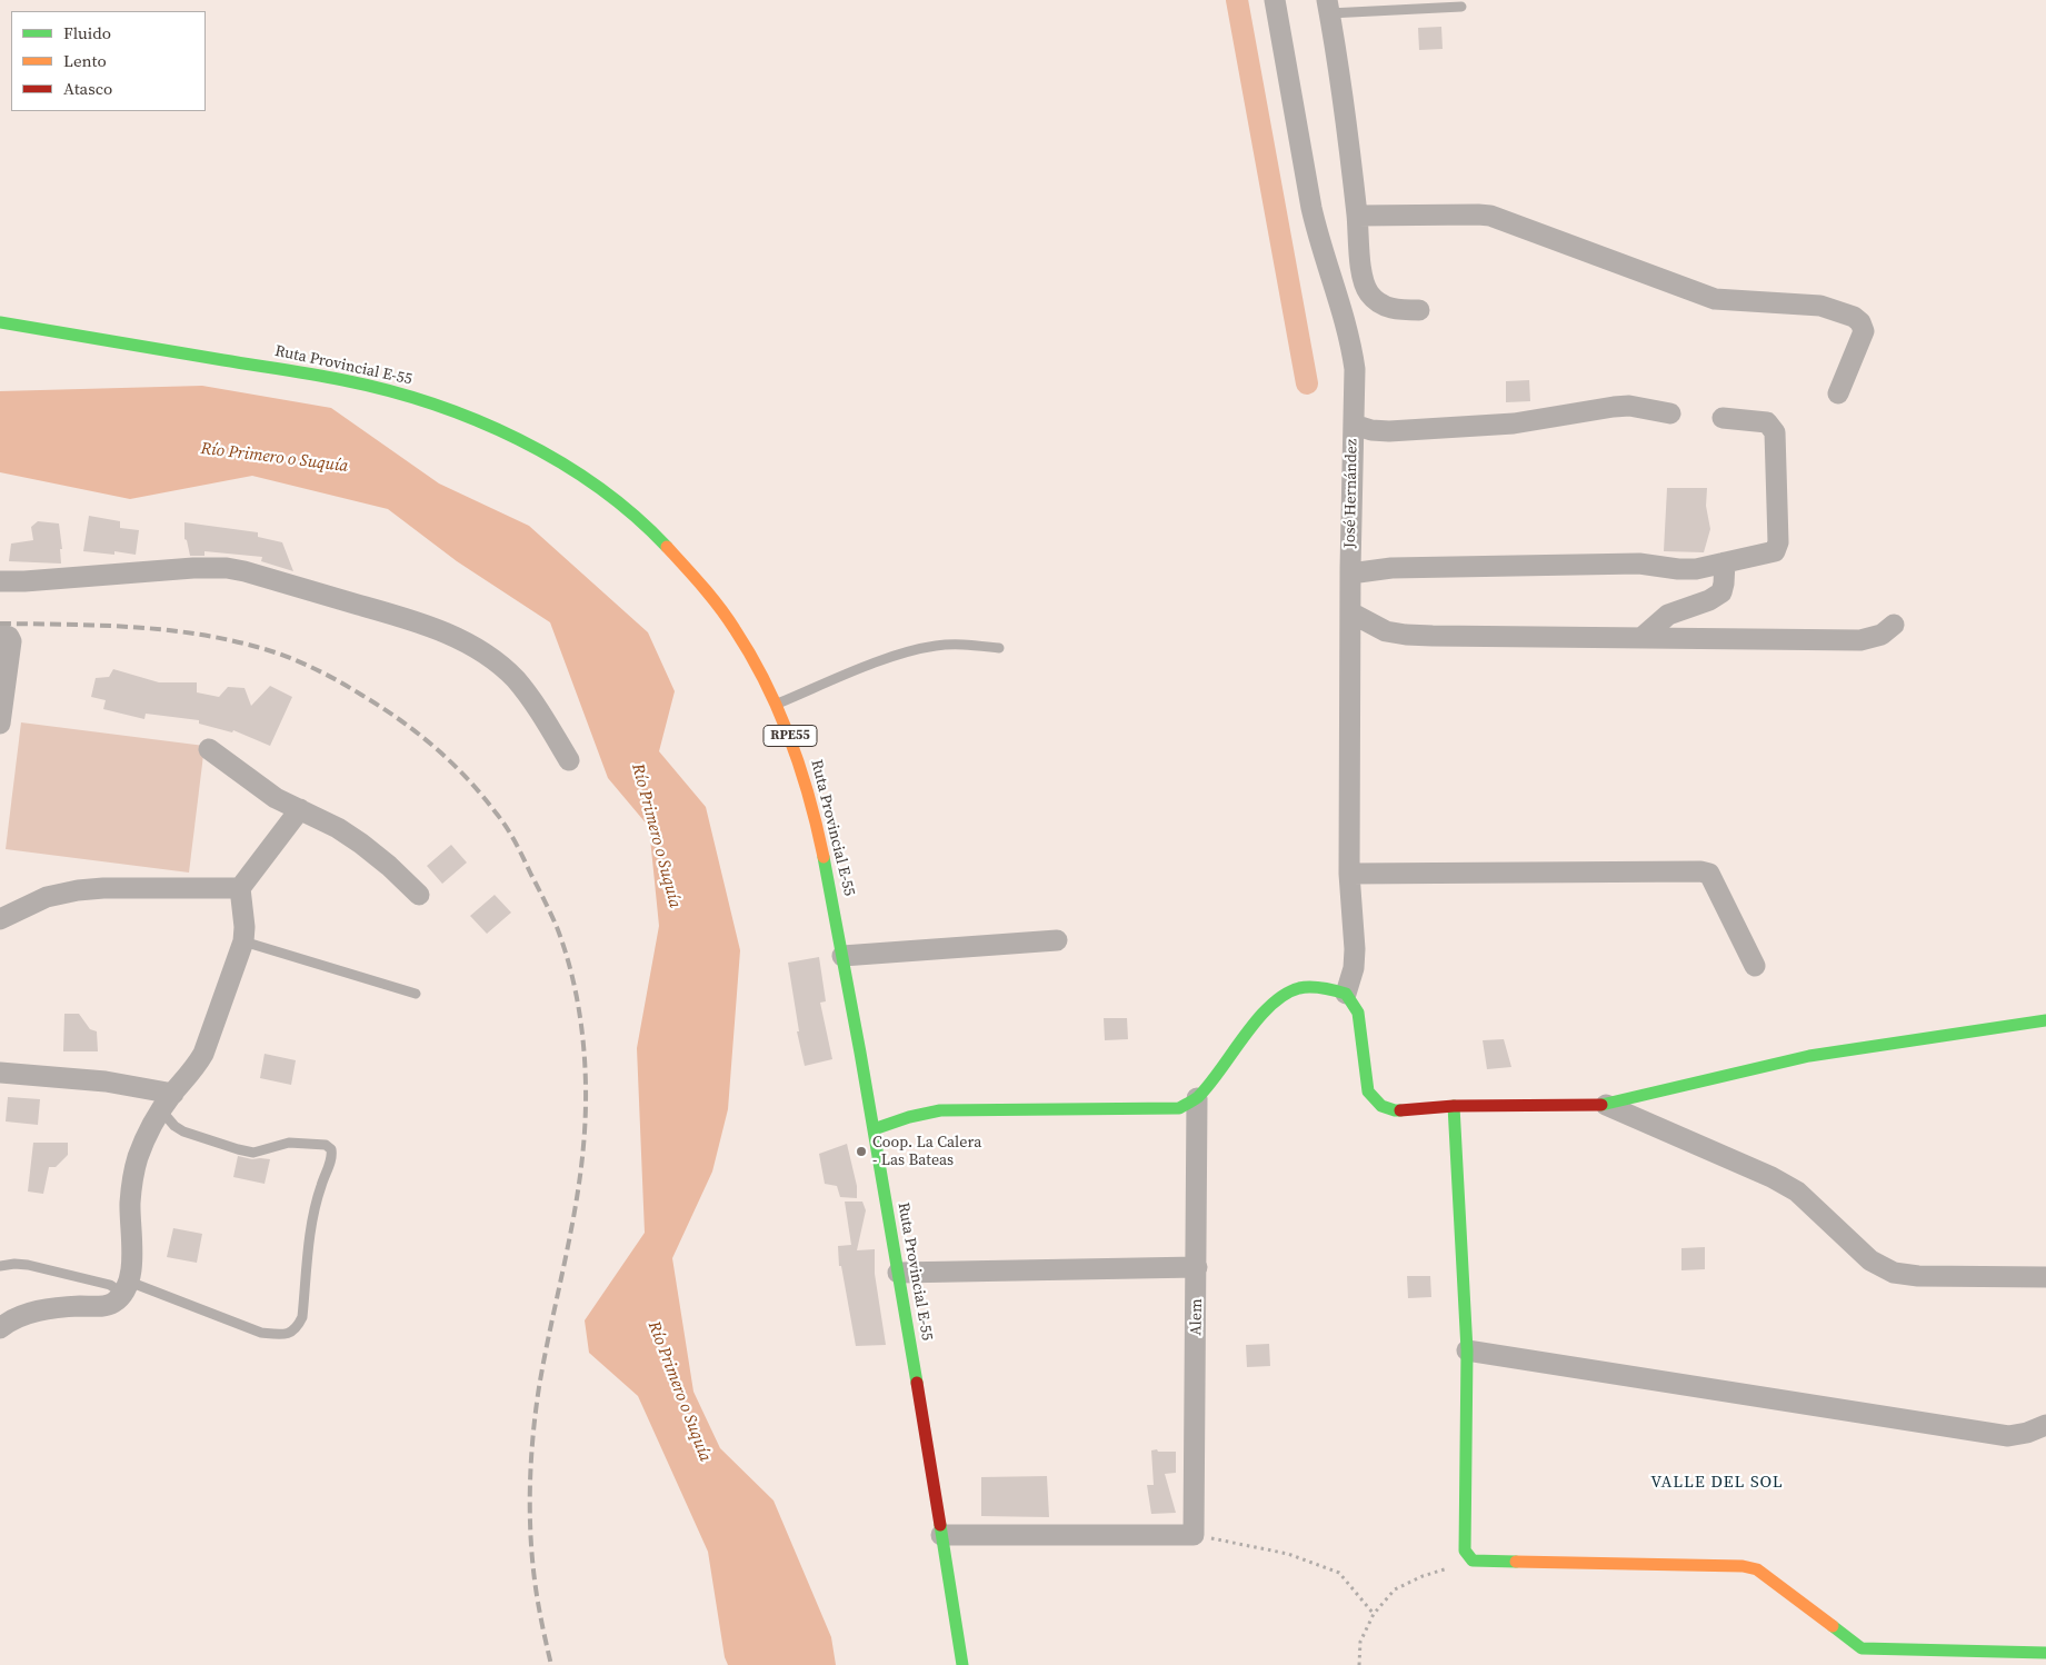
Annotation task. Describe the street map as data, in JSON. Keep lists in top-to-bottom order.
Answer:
{
  "streets": {
    "street": [
      "Ruta Provincial E-55",
      "José Hernández",
      "RPE55",
      "Alem"
    ]
  },
  "districts": ["VALLE DEL SOL"],
  "water": ["Río Primero o Suquía"],
  "places": ["Coop. La Calera - Las Bateas"],
  "legend": ["Fluido", "Lento", "Atasco"]
}
